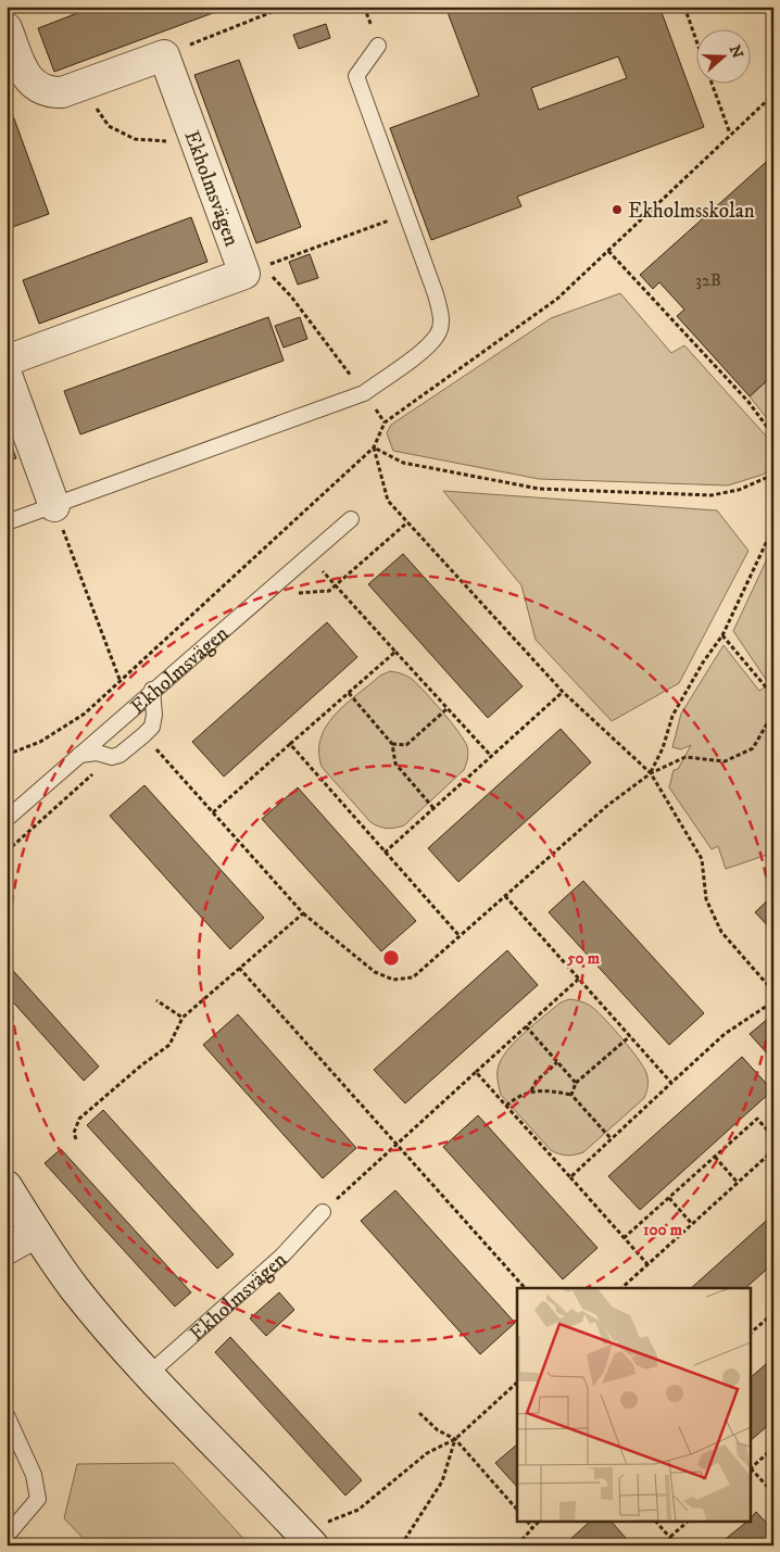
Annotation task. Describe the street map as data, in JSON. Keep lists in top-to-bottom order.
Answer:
{
  "streets": {
    "street": ["Ekholmsvägen"]
  },
  "places": ["Ekholmsskolan"],
  "house_numbers": ["32B"],
  "north": "right",
  "rings": ["50 m", "100 m"]
}
